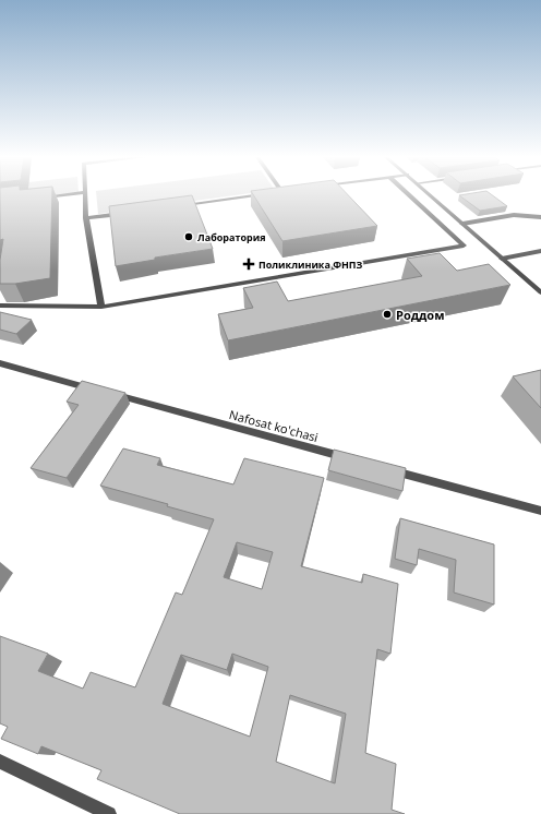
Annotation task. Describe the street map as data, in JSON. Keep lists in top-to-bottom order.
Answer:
{
  "streets": {
    "street": ["Nafosat ko'chasi"]
  },
  "places": {
    "other": ["Лаборатория", "Роддом"],
    "health": ["Поликлиника ФНПЗ"]
  }
}
